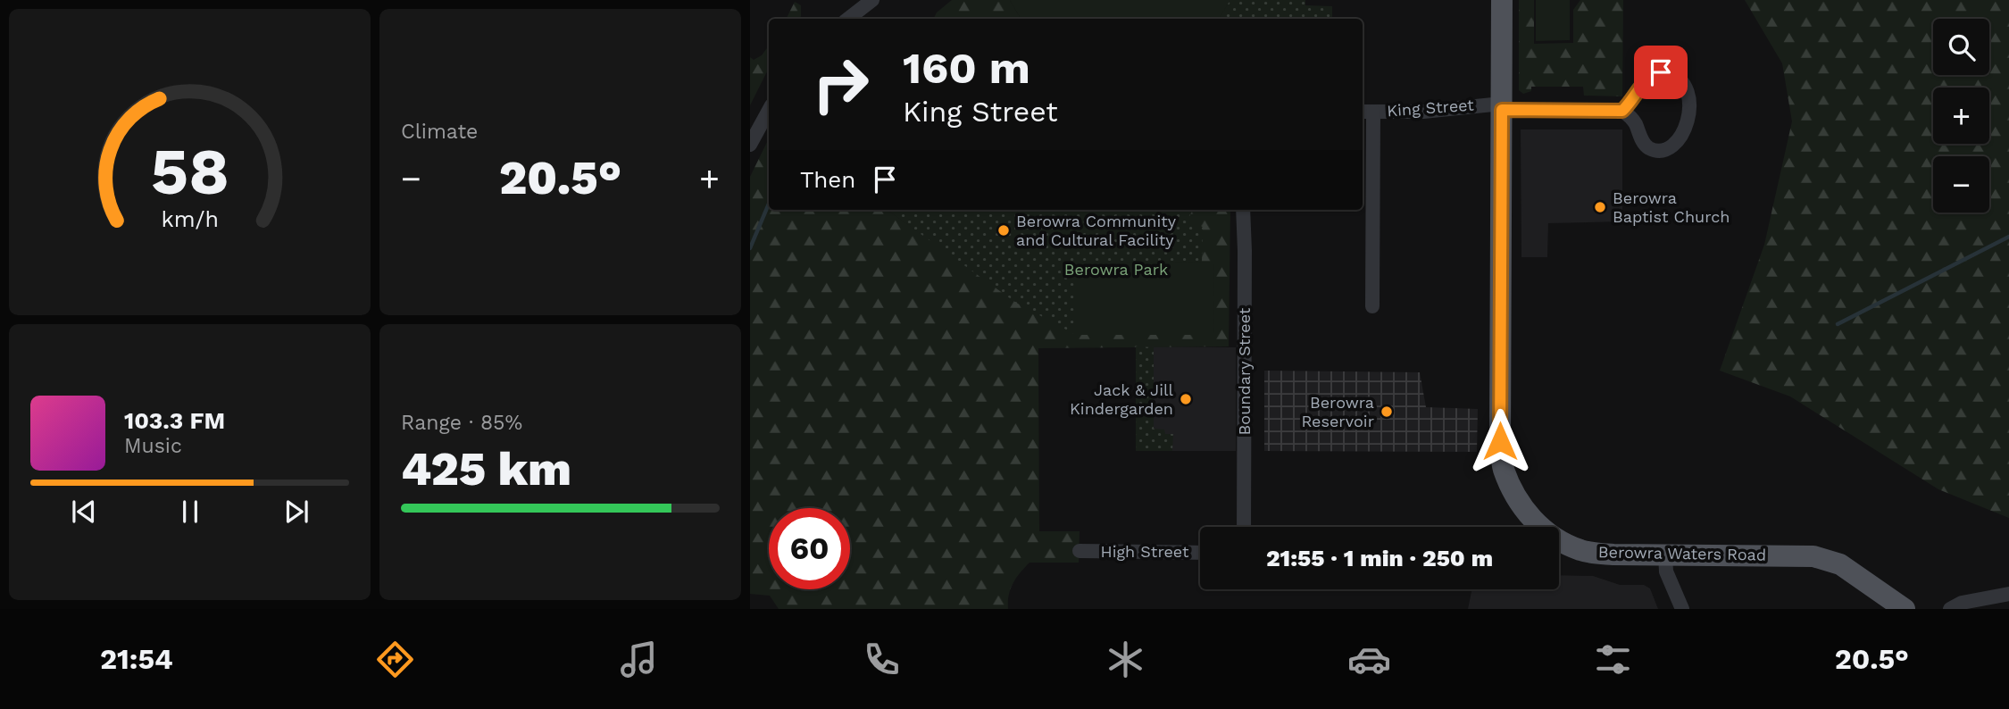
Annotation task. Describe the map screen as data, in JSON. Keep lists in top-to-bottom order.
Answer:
{
  "streets": {
    "main road": ["Berowra Waters Road"],
    "street": ["King Street", "Boundary Street", "High Street"]
  },
  "crossings": [
    ["King Street", "Berowra Waters Road"]
  ],
  "parks": ["Berowra Park"],
  "places": [
    "Berowra Baptist Church",
    "Berowra Community and Cultural Facility",
    "Jack & Jill Kindergarden",
    "Berowra Reservoir"
  ],
  "page": {
    "tile": [
      "Climate",
      ["Range · 85%", "425 km"]
    ],
    "map_buttons": ["+", "−"],
    "turn": ["160 m", "King Street"],
    "then": "Then",
    "heat": ["−", "20.5°", "+"],
    "song": ["103.3 FM", "Music"],
    "limit": "60",
    "trip": "21:55 · 1 min · 250 m",
    "tabs": ["21:54", "20.5°"],
    "gauge": ["58", "km/h"]
  }
}
